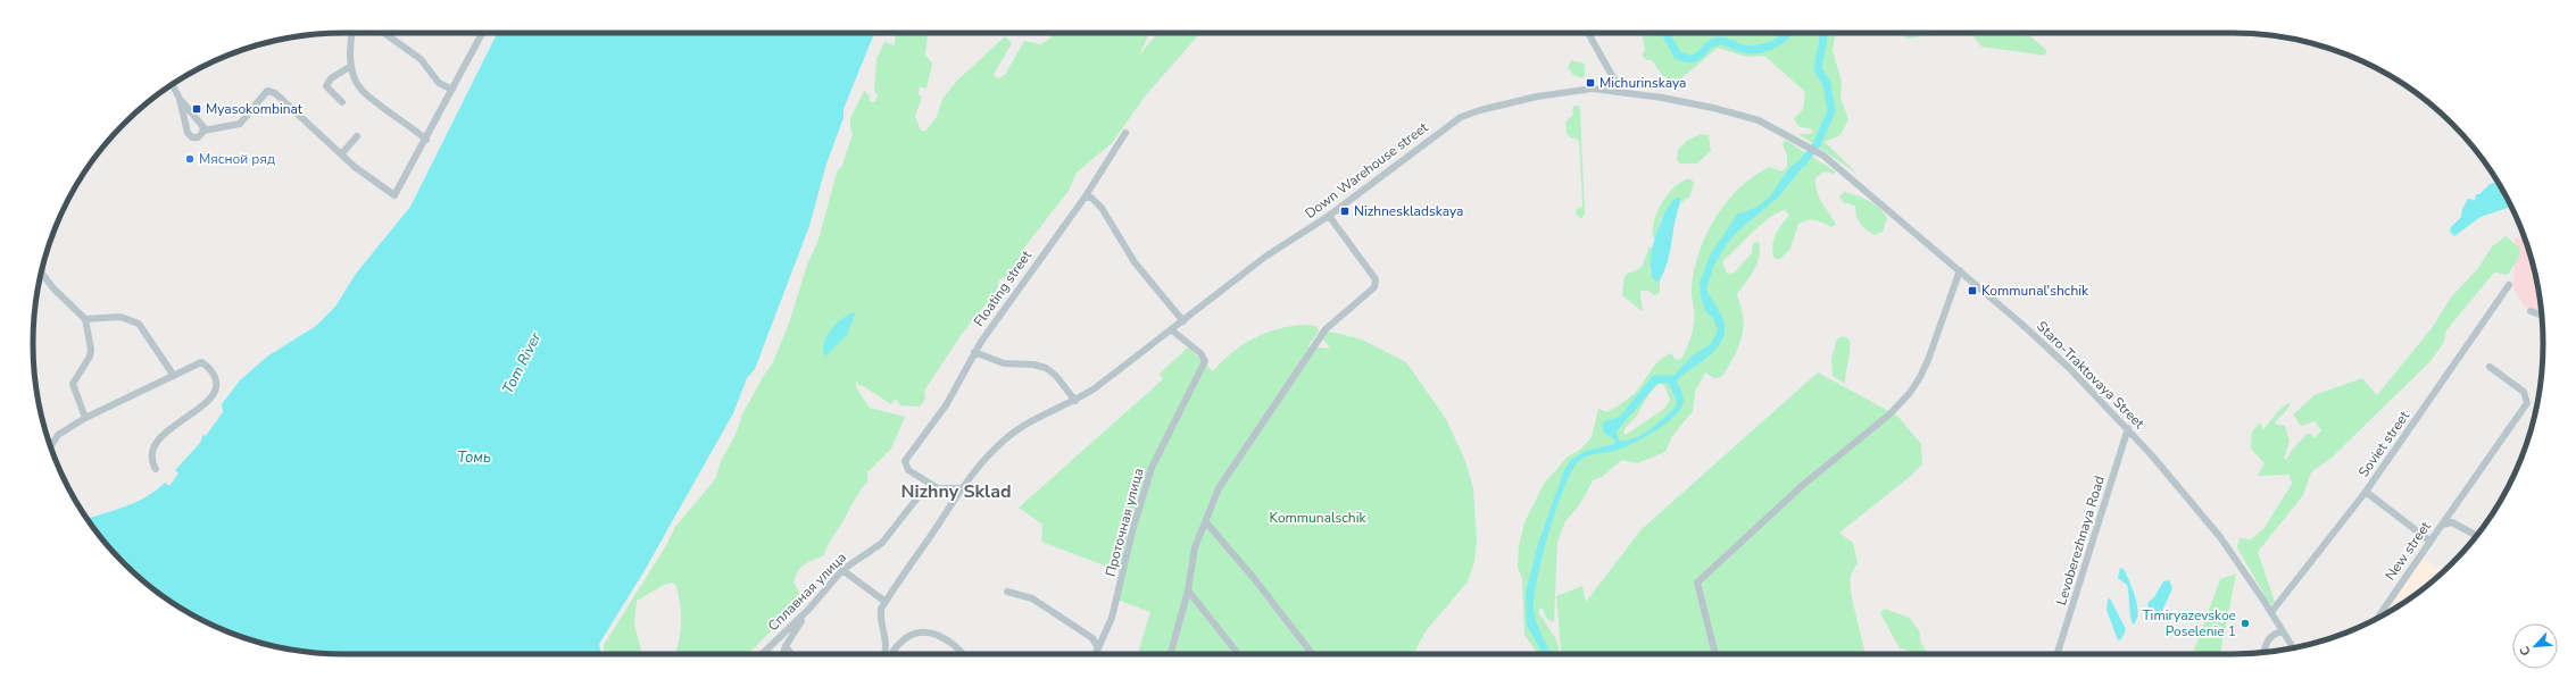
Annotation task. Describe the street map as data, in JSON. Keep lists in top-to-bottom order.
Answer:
{
  "streets": {
    "street": [
      "Down Warehouse street",
      "Floating street",
      "Staro-Traktovaya Street",
      "Soviet street",
      "Проточная улица",
      "Levoberezhnaya Road",
      "New street",
      "Сплавная улица"
    ]
  },
  "crossings": [
    ["Down Warehouse street", "Staro-Traktovaya Street"],
    ["Down Warehouse street", "Проточная улица"],
    ["Floating street", "Сплавная улица"],
    ["Staro-Traktovaya Street", "Soviet street"],
    ["Staro-Traktovaya Street", "Levoberezhnaya Road"]
  ],
  "districts": ["Nizhny Sklad"],
  "water": ["Tom River", "Томь"],
  "parks": ["Kommunalschik"],
  "places": {
    "transit": [
      "Michurinskaya",
      "Myasokombinat",
      "Nizhneskladskaya",
      "Kommunal'shchik"
    ],
    "other": ["Мясной ряд", "Timiryazevskoe Poselenie 1"]
  },
  "north": "bottom left"
}
